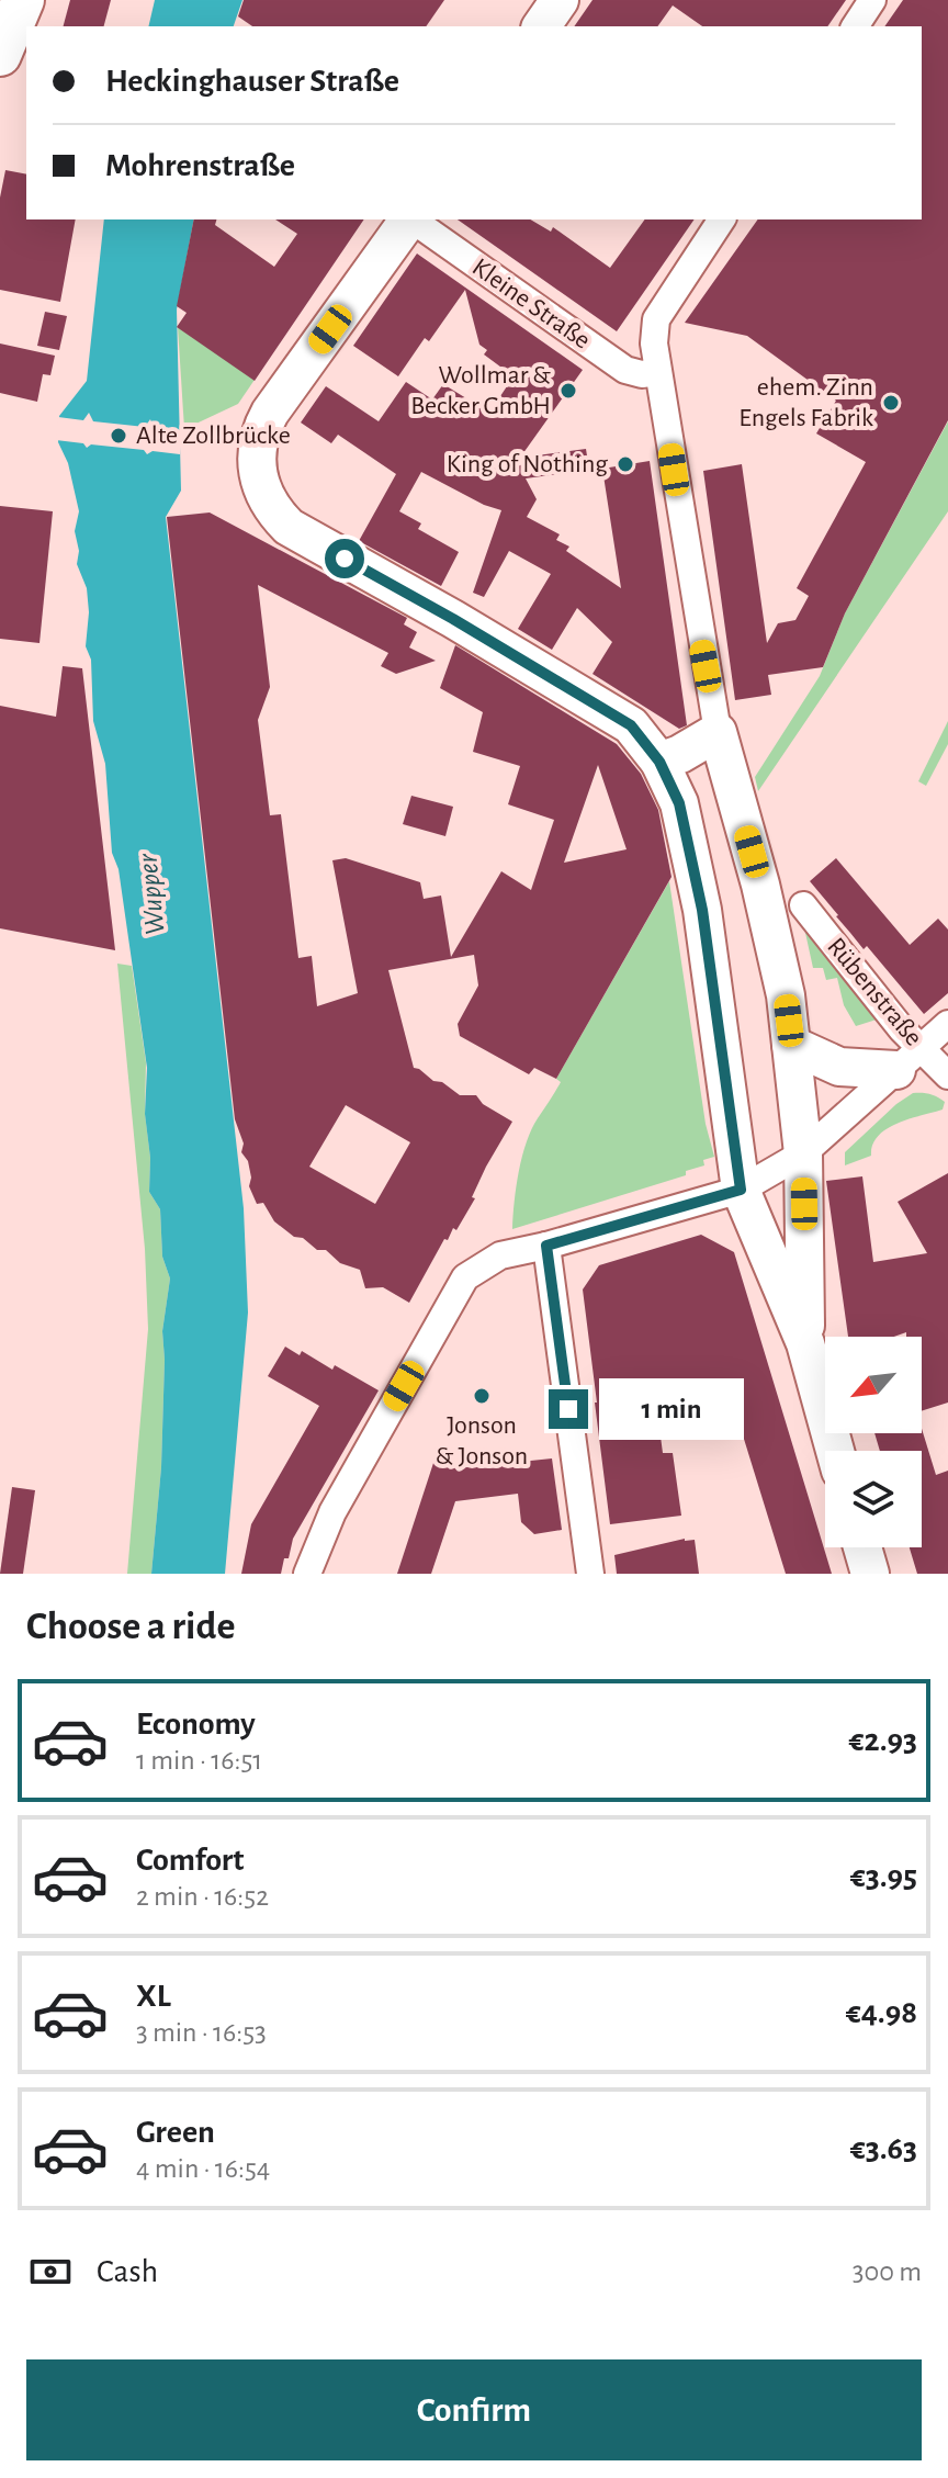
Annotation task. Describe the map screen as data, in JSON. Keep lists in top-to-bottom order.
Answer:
{
  "streets": {
    "street": ["Kleine Straße", "Rübenstraße"]
  },
  "water": ["Wupper"],
  "places": [
    "Wollmar & Becker GmbH",
    "ehem. Zinn Engels Fabrik",
    "Alte Zollbrücke",
    "King of Nothing",
    "Jonson & Jonson"
  ],
  "north": "bottom left",
  "page": {
    "banner": ["Heckinghauser Straße", "Mohrenstraße"],
    "bubble": "1 min",
    "heading": "Choose a ride",
    "list": [
      {
        "name": "Economy",
        "note": "1 min · 16:51",
        "value": "€2.93"
      },
      {
        "name": "Comfort",
        "note": "2 min · 16:52",
        "value": "€3.95"
      },
      {
        "name": "XL",
        "note": "3 min · 16:53",
        "value": "€4.98"
      },
      {
        "name": "Green",
        "note": "4 min · 16:54",
        "value": "€3.63"
      }
    ],
    "pay": ["Cash", "300 m"],
    "buttons": "Confirm"
  }
}
